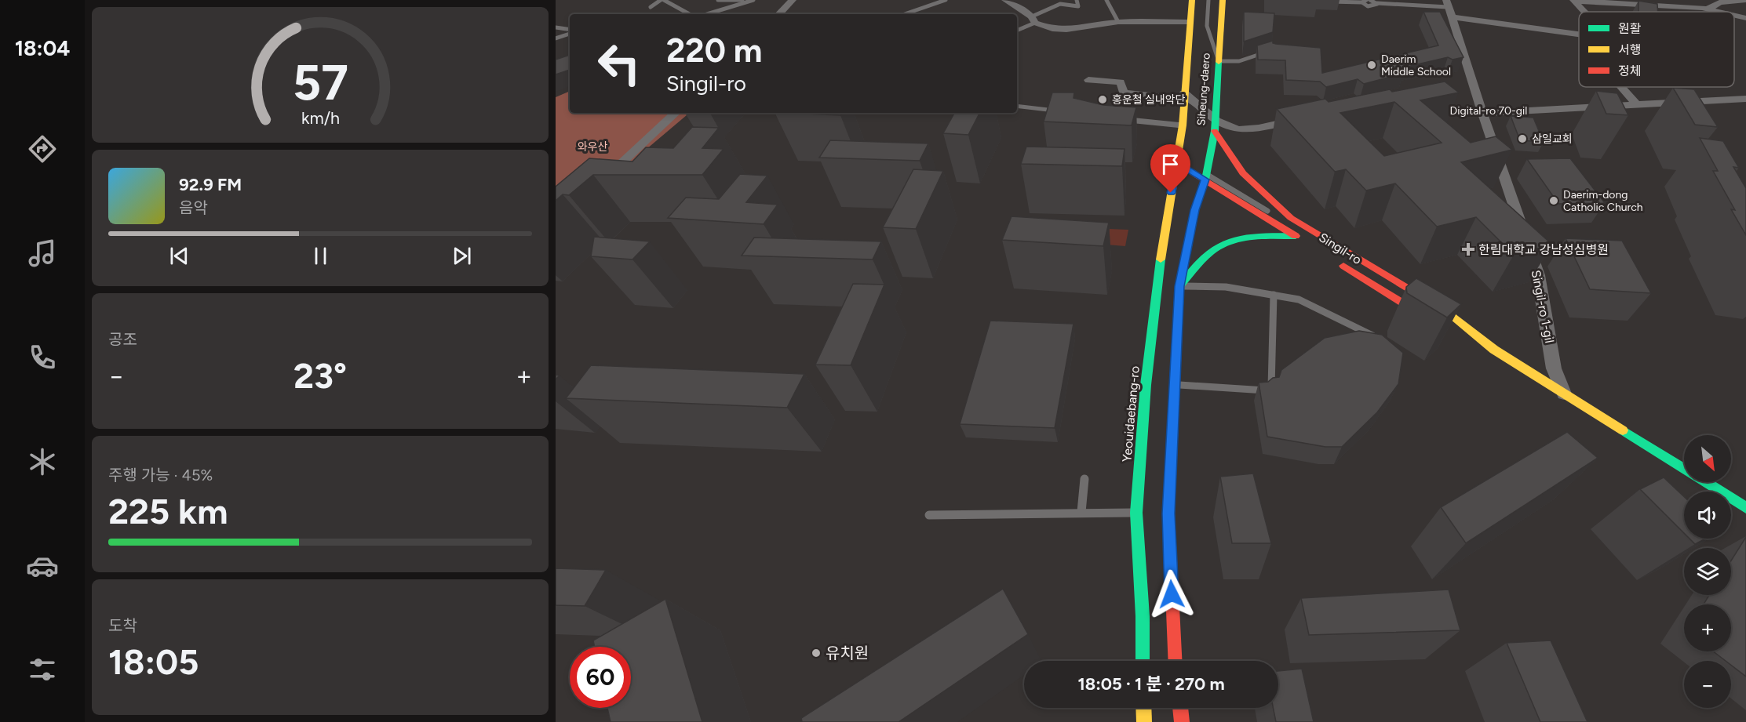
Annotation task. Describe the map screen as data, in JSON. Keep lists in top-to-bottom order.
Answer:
{
  "streets": {
    "main road": ["Siheung-daero", "Singil-ro", "Yeouidaebang-ro"],
    "street": ["Digital-ro 70-gil", "Singil-ro 1-gil"]
  },
  "crossings": [
    ["Siheung-daero", "Singil-ro"],
    ["Siheung-daero", "Yeouidaebang-ro"],
    ["Digital-ro 70-gil", "Singil-ro 1-gil"],
    ["Singil-ro", "Singil-ro 1-gil"]
  ],
  "parks": ["와우산"],
  "places": {
    "other": [
      "Daerim Middle School",
      "홍운철 실내악단",
      "삼일교회",
      "Daerim-dong Catholic Church",
      "유치원"
    ],
    "health": ["한림대학교 강남성심병원"]
  },
  "legend": ["원활", "서행", "정체"],
  "north": "bottom right",
  "page": {
    "tabs": "18:04",
    "turn": ["220 m", "Singil-ro"],
    "song": ["92.9 FM", "음악"],
    "tile": [
      "공조",
      ["주행 가능 · 45%", "225 km"],
      ["도착", "18:05"]
    ],
    "heat": ["−", "23°", "+"],
    "map_buttons": ["+", "−"],
    "limit": "60",
    "trip": "18:05 · 1 분 · 270 m",
    "gauge": ["57", "km/h"]
  }
}
